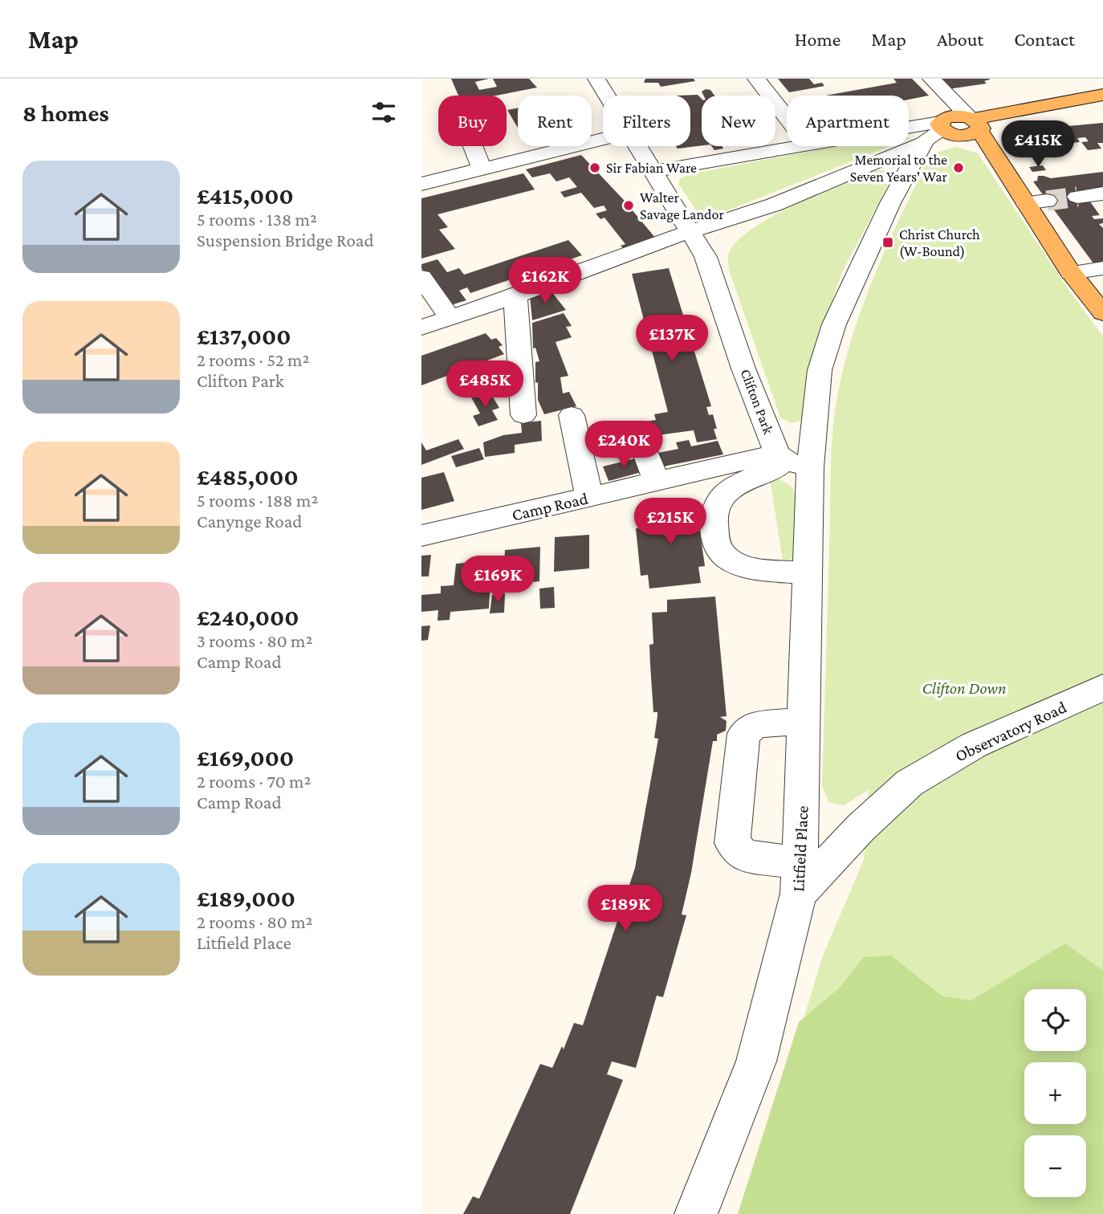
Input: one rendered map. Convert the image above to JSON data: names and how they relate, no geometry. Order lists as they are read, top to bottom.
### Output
{
  "streets": {
    "street": [
      "Clifton Park",
      "Camp Road",
      "Observatory Road",
      "Litfield Place"
    ]
  },
  "crossings": [
    ["Clifton Park", "Camp Road"],
    ["Clifton Park", "Litfield Place"],
    ["Camp Road", "Litfield Place"],
    ["Observatory Road", "Litfield Place"]
  ],
  "parks": ["Clifton Down"],
  "places": {
    "other": ["Sir Fabian Ware", "Memorial to the Seven Years' War", "Walter Savage Landor"],
    "transit": ["Christ Church (W-Bound)"]
  },
  "page": {
    "header": "Map",
    "nav": [
      "Home",
      "Map",
      "About",
      "Contact"
    ],
    "heading": "8 homes",
    "chip": [
      "Buy",
      "Rent",
      "Filters",
      "New",
      "Apartment"
    ],
    "price": [
      "£415K",
      "£162K",
      "£137K",
      "£485K",
      "£240K",
      "£215K",
      "£169K",
      "£189K"
    ],
    "list": [
      {
        "name": "£415,000",
        "note": "5 rooms · 138 m² · Suspension Bridge Road"
      },
      {
        "name": "£137,000",
        "note": "2 rooms · 52 m² · Clifton Park"
      },
      {
        "name": "£485,000",
        "note": "5 rooms · 188 m² · Canynge Road"
      },
      {
        "name": "£240,000",
        "note": "3 rooms · 80 m² · Camp Road"
      },
      {
        "name": "£169,000",
        "note": "2 rooms · 70 m² · Camp Road"
      },
      {
        "name": "£189,000",
        "note": "2 rooms · 80 m² · Litfield Place"
      }
    ],
    "map_buttons": ["+", "−"]
  }
}
